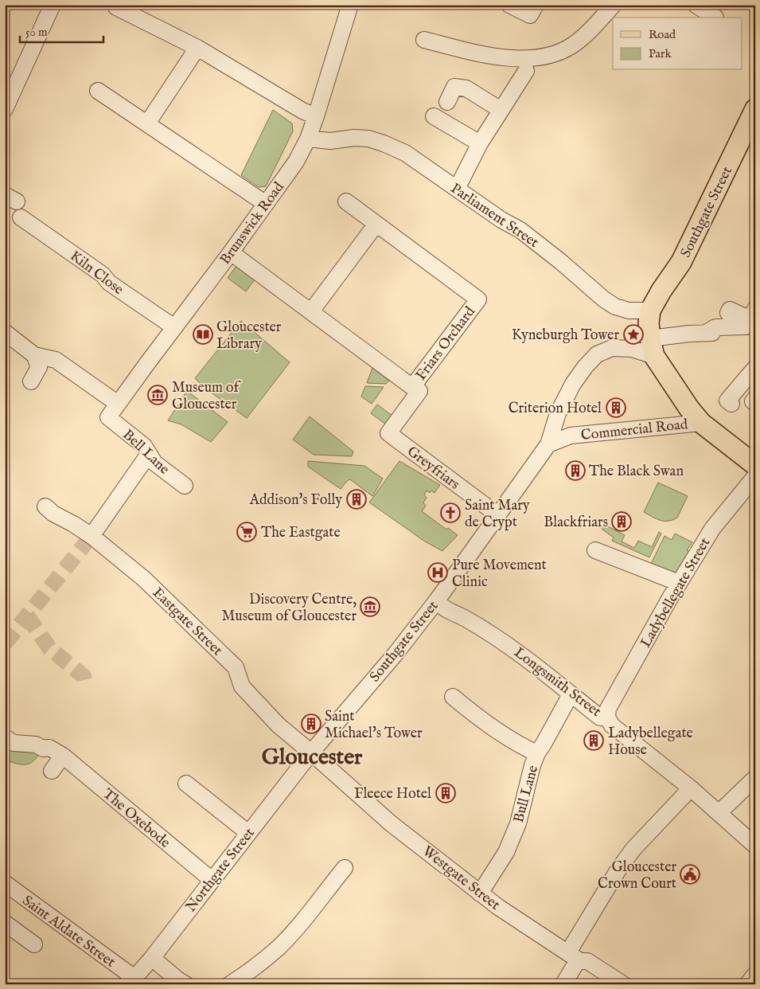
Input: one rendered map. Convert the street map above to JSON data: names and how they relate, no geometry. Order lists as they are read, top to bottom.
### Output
{
  "streets": {
    "main road": ["Southgate Street", "Commercial Road"],
    "street": [
      "Parliament Street",
      "Brunswick Road",
      "Kiln Close",
      "Friars Orchard",
      "Bell Lane",
      "Greyfriars",
      "Ladybellegate Street",
      "Eastgate Street",
      "Longsmith Street",
      "Bull Lane",
      "The Oxebode",
      "Northgate Street",
      "Westgate Street",
      "Saint Aldate Street"
    ]
  },
  "crossings": [
    ["Southgate Street", "Parliament Street"],
    ["Southgate Street", "Commercial Road"],
    ["Southgate Street", "Greyfriars"],
    ["Southgate Street", "Eastgate Street"],
    ["Southgate Street", "Longsmith Street"],
    ["Southgate Street", "Northgate Street"],
    ["Southgate Street", "Westgate Street"],
    ["Parliament Street", "Brunswick Road"],
    ["Brunswick Road", "Kiln Close"],
    ["Brunswick Road", "Friars Orchard"],
    ["Brunswick Road", "Bell Lane"],
    ["Ladybellegate Street", "Longsmith Street"],
    ["Eastgate Street", "Northgate Street"],
    ["Eastgate Street", "Westgate Street"],
    ["Longsmith Street", "Bull Lane"],
    ["Bull Lane", "Westgate Street"],
    ["The Oxebode", "Northgate Street"],
    ["Northgate Street", "Westgate Street"],
    ["Northgate Street", "Saint Aldate Street"]
  ],
  "districts": ["Gloucester"],
  "places": {
    "library": ["Gloucester Library"],
    "place": ["Kyneburgh Tower"],
    "museum": ["Museum of Gloucester", "Discovery Centre, Museum of Gloucester"],
    "building": [
      "Criterion Hotel",
      "The Black Swan",
      "Addison's Folly",
      "Blackfriars",
      "Saint Michael's Tower",
      "Ladybellegate House",
      "Fleece Hotel"
    ],
    "church": ["Saint Mary de Crypt"],
    "supermarket": ["The Eastgate"],
    "hospital": ["Pure Movement Clinic"],
    "public building": ["Gloucester Crown Court"]
  },
  "legend": ["Road", "Park"],
  "scale_bar": "50 m"
}
